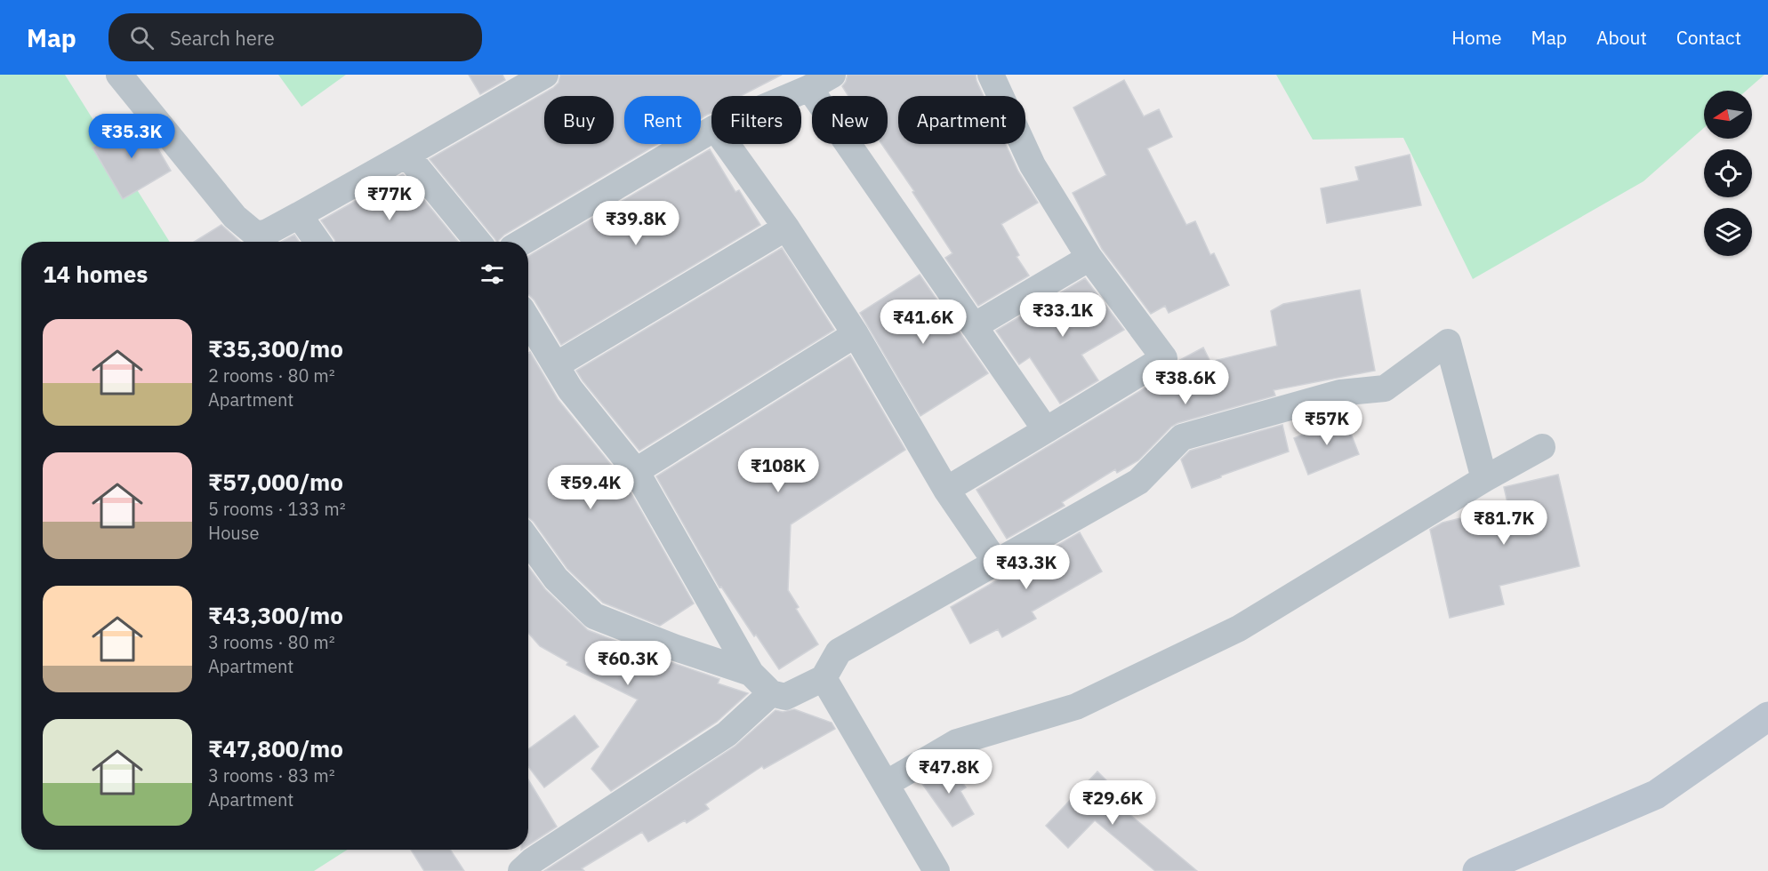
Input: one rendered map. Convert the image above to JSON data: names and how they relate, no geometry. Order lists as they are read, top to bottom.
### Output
{
  "north": "left",
  "page": {
    "header": "Map",
    "search": "Search here",
    "nav": [
      "Home",
      "Map",
      "About",
      "Contact"
    ],
    "chip": [
      "Buy",
      "Rent",
      "Filters",
      "New",
      "Apartment"
    ],
    "price": [
      "₹35.3K",
      "₹77K",
      "₹39.8K",
      "₹33.1K",
      "₹41.6K",
      "₹38.6K",
      "₹57K",
      "₹108K",
      "₹59.4K",
      "₹81.7K",
      "₹43.3K",
      "₹60.3K",
      "₹47.8K",
      "₹29.6K"
    ],
    "heading": "14 homes",
    "list": [
      {
        "name": "₹35,300/mo",
        "note": "2 rooms · 80 m² · Apartment"
      },
      {
        "name": "₹57,000/mo",
        "note": "5 rooms · 133 m² · House"
      },
      {
        "name": "₹43,300/mo",
        "note": "3 rooms · 80 m² · Apartment"
      },
      {
        "name": "₹47,800/mo",
        "note": "3 rooms · 83 m² · Apartment"
      }
    ]
  }
}
